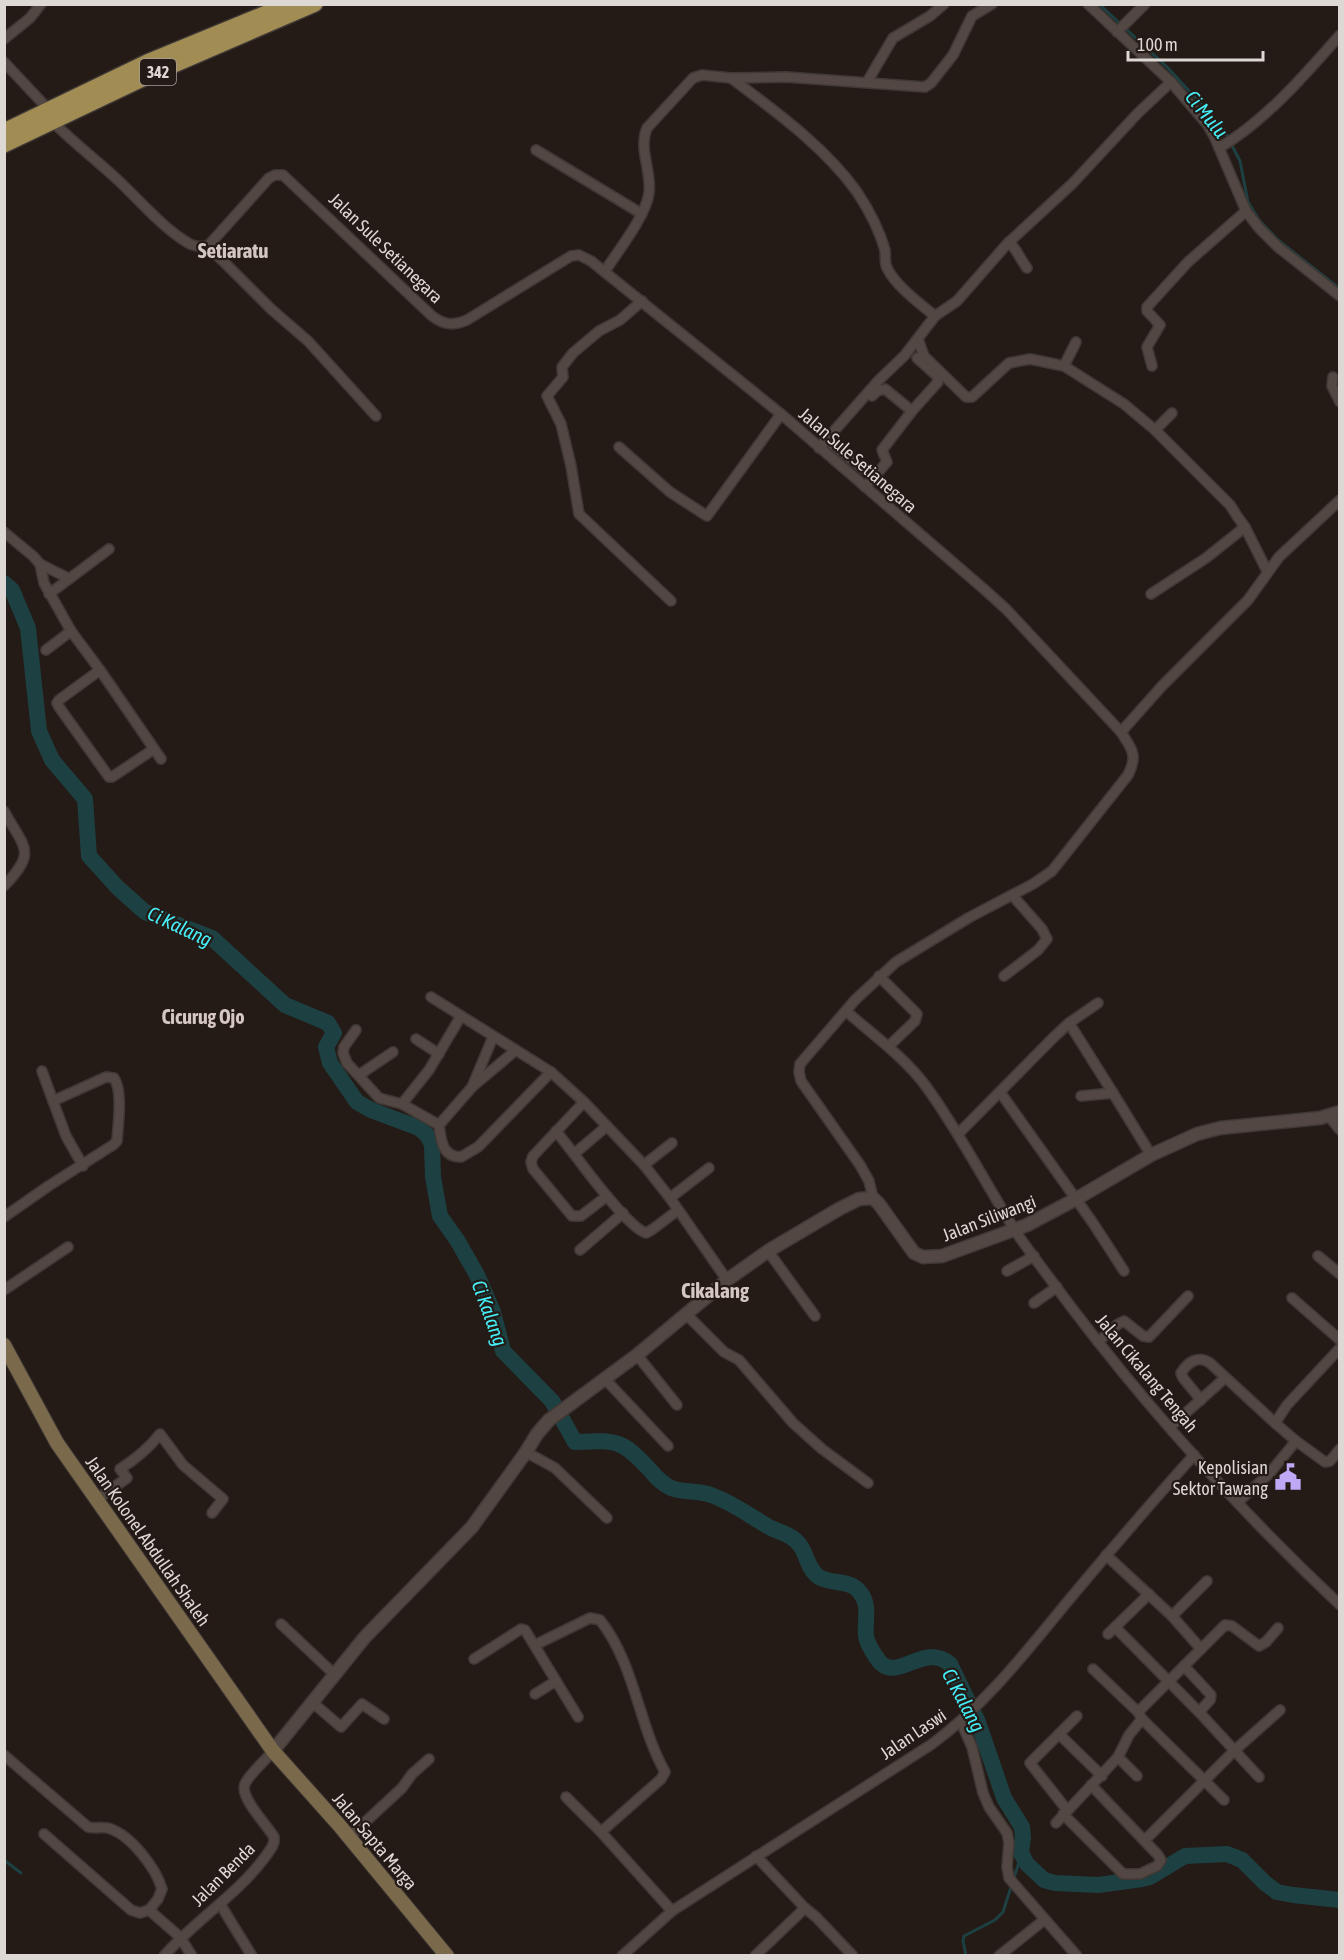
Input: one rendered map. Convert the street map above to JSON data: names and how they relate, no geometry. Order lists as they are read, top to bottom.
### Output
{
  "streets": {
    "main road": ["342", "Jalan Kolonel Abdullah Shaleh", "Jalan Sapta Marga"],
    "street": [
      "Jalan Sule Setianegara",
      "Jalan Siliwangi",
      "Jalan Cikalang Tengah",
      "Jalan Laswi",
      "Jalan Benda"
    ]
  },
  "crossings": [
    ["Jalan Sule Setianegara", "Jalan Siliwangi"],
    ["Jalan Sule Setianegara", "Jalan Cikalang Tengah"],
    ["Jalan Siliwangi", "Jalan Cikalang Tengah"],
    ["Jalan Cikalang Tengah", "Jalan Laswi"],
    ["Jalan Kolonel Abdullah Shaleh", "Jalan Sapta Marga"],
    ["Jalan Kolonel Abdullah Shaleh", "Jalan Benda"],
    ["Jalan Sapta Marga", "Jalan Benda"]
  ],
  "districts": ["Setiaratu", "Cicurug Ojo", "Cikalang"],
  "water": ["Ci Mulu", "Ci Kalang"],
  "places": {
    "public building": ["Kepolisian Sektor Tawang"]
  },
  "scale_bar": "100 m"
}
